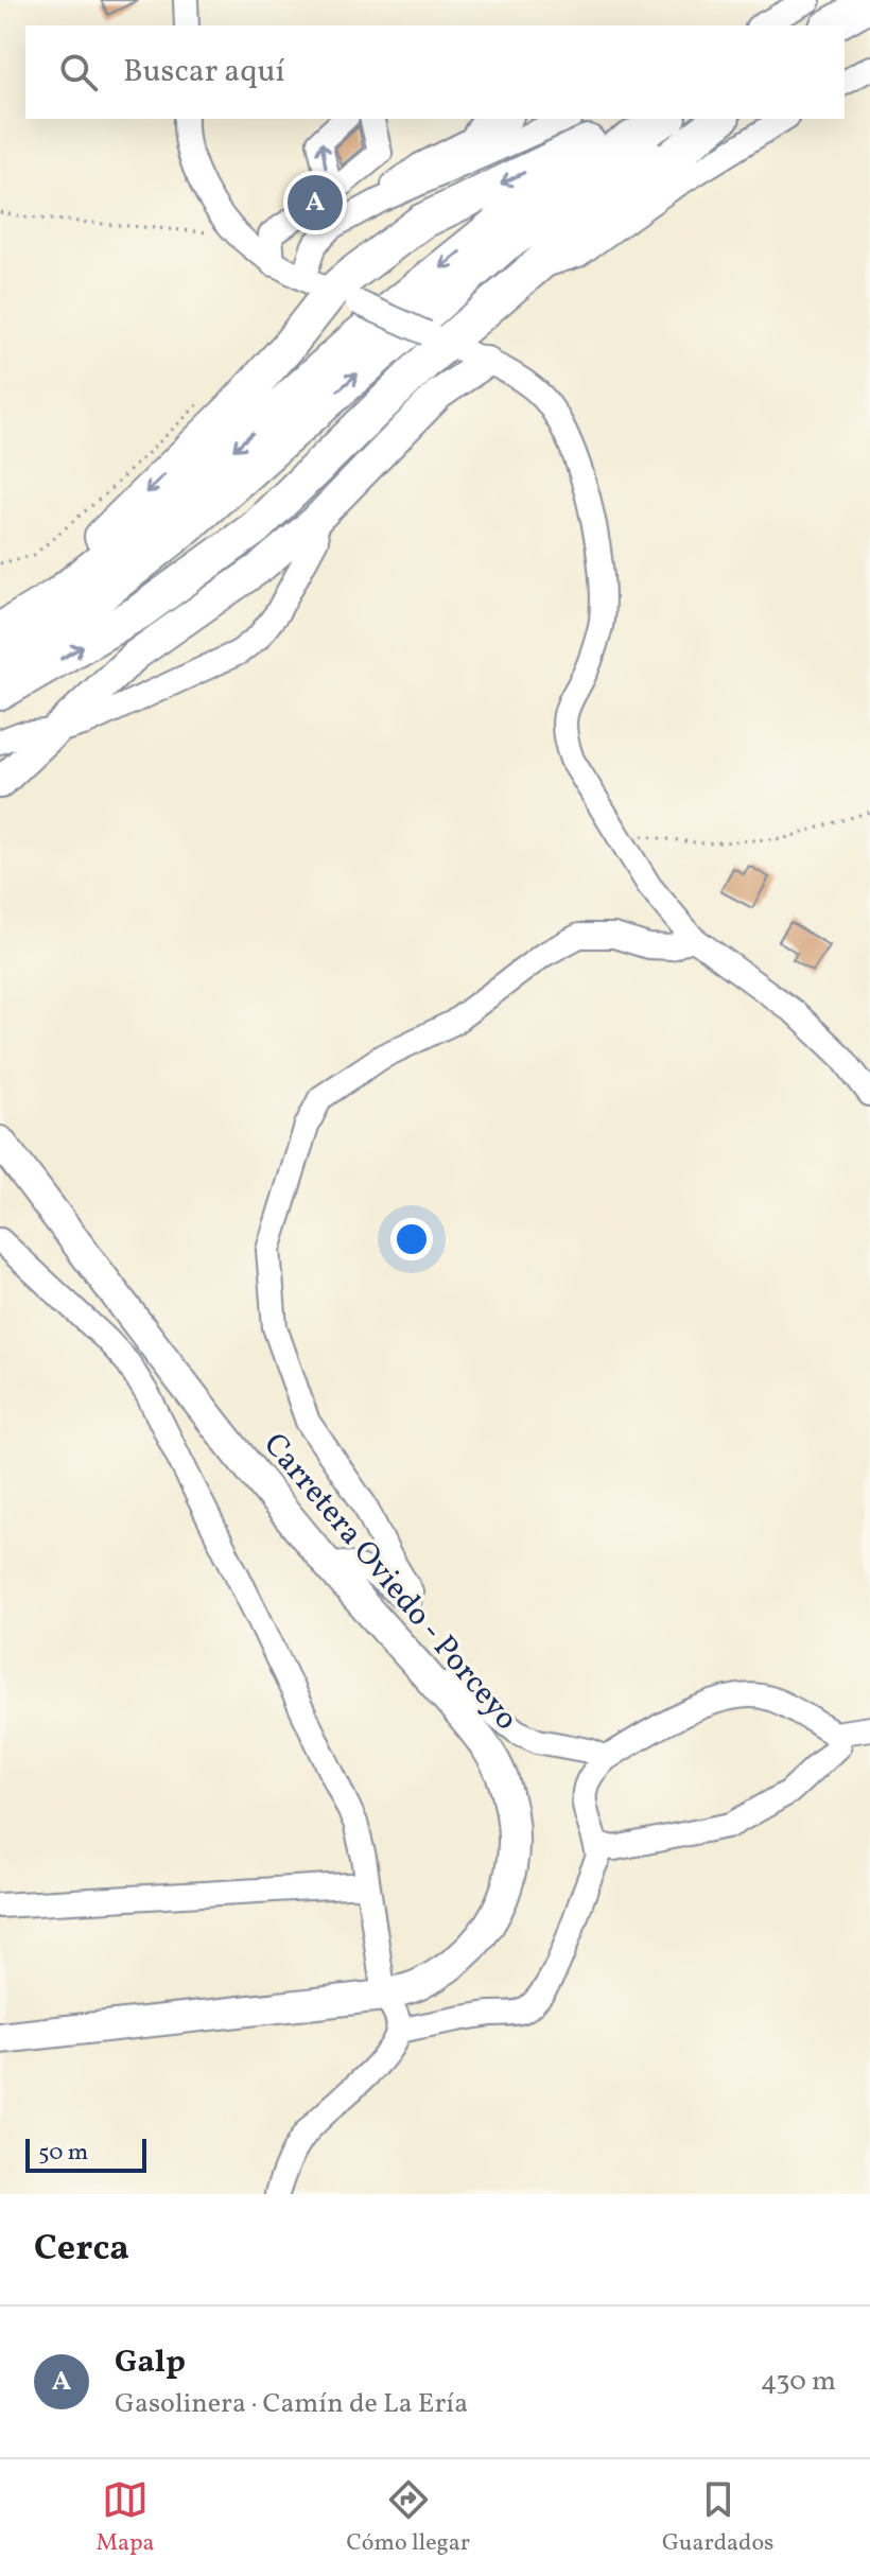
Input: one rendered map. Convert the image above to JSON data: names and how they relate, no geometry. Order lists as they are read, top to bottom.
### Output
{
  "streets": {
    "main road": ["Carretera Oviedo - Porceyo"]
  },
  "scale_bar": "50 m",
  "page": {
    "search": "Buscar aquí",
    "pins": "A",
    "scale": "50 m",
    "heading": "Cerca",
    "list": [
      {
        "mark": "A",
        "name": "Galp",
        "note": "Gasolinera · Camín de La Ería",
        "value": "430 m"
      }
    ],
    "nav": ["Mapa", "Cómo llegar", "Guardados"]
  }
}
